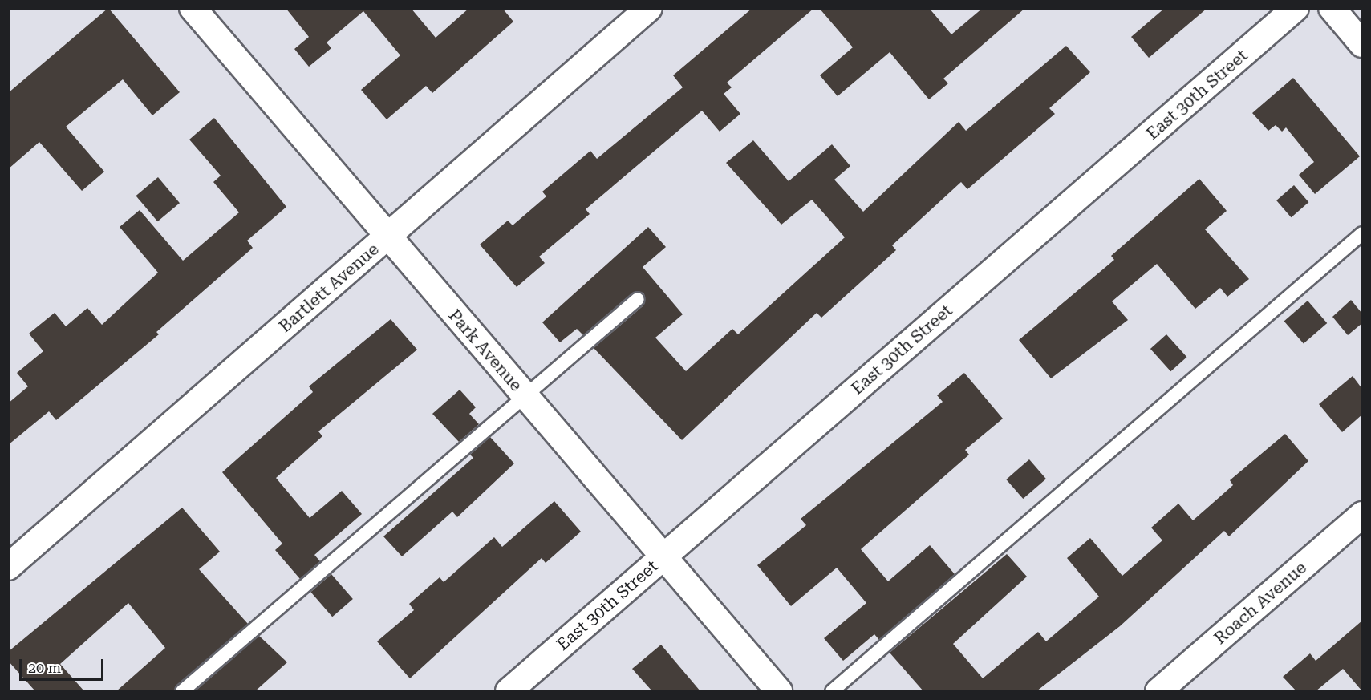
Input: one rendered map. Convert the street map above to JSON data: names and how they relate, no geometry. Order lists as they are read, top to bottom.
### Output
{
  "streets": {
    "street": [
      "East 30th Street",
      "Bartlett Avenue",
      "Park Avenue",
      "Roach Avenue"
    ]
  },
  "crossings": [
    ["East 30th Street", "Park Avenue"],
    ["Bartlett Avenue", "Park Avenue"]
  ],
  "scale_bar": "20 m"
}
